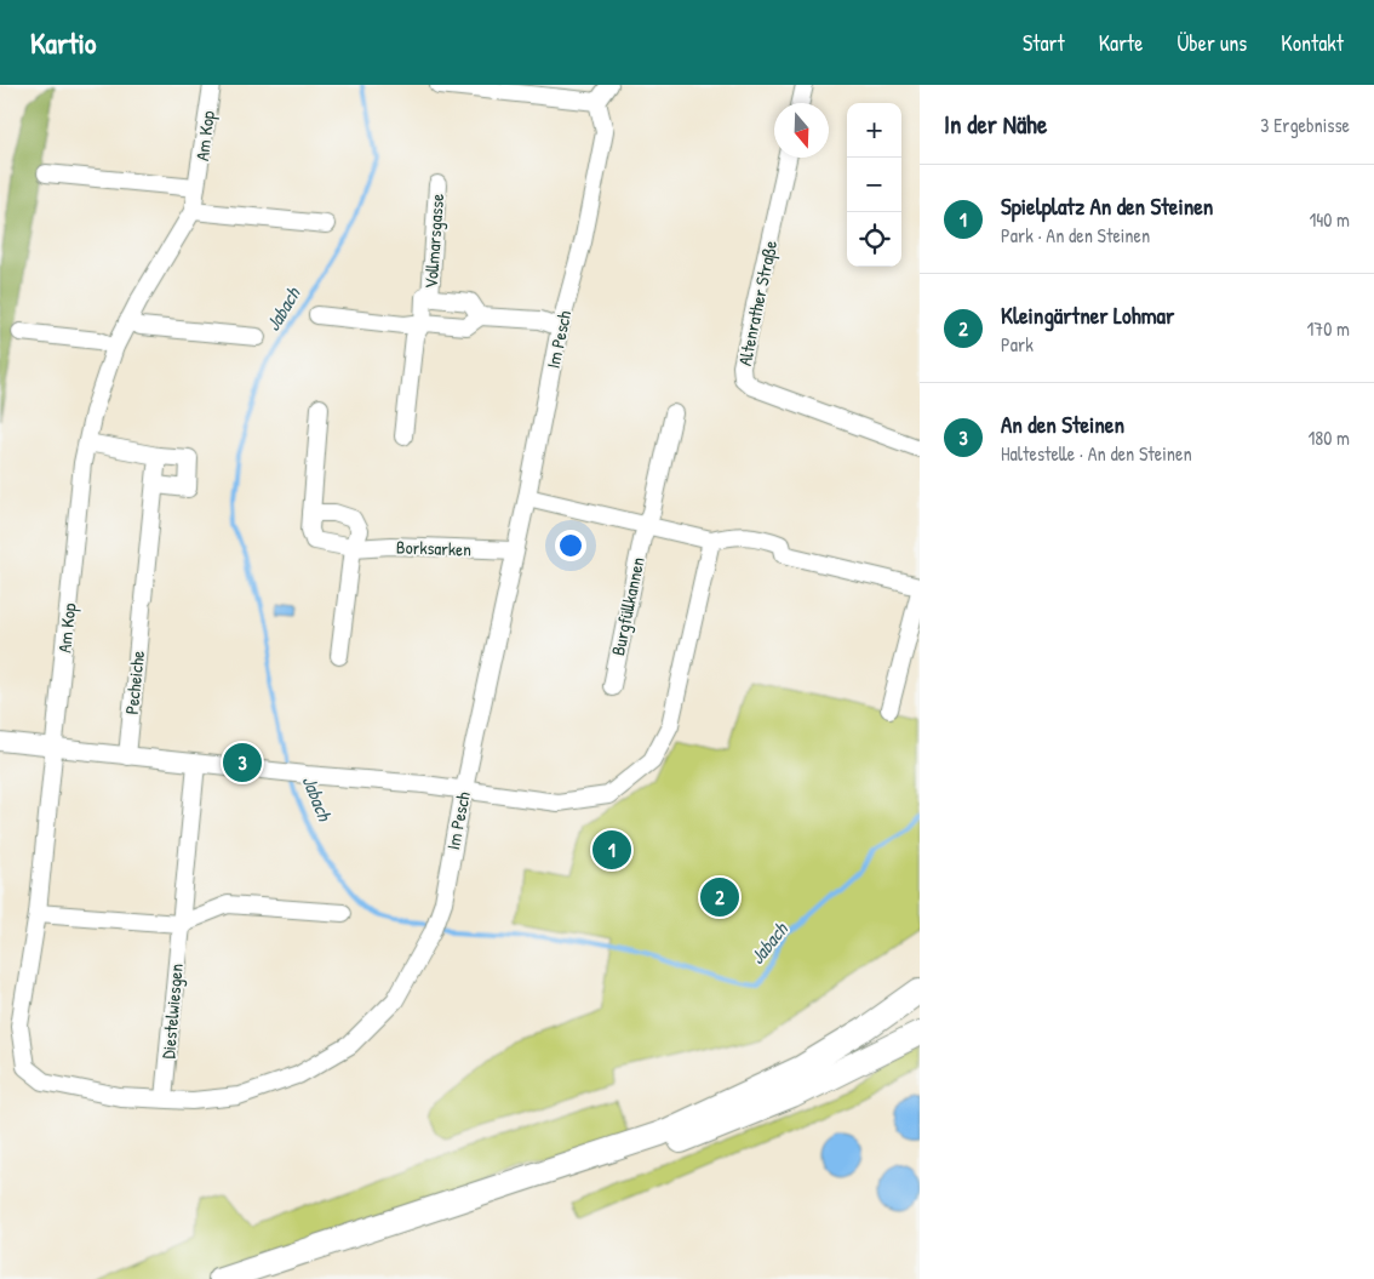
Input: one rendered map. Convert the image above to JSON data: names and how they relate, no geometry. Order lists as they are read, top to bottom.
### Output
{
  "streets": {
    "street": [
      "Am Kop",
      "Vollmarsgasse",
      "Altenrather Straße",
      "Im Pesch",
      "Borksarken",
      "Burgfüllkannen",
      "Pecheiche",
      "Diestelwiesgen"
    ]
  },
  "crossings": [
    ["Am Kop", "Im Pesch"],
    ["Im Pesch", "Borksarken"],
    ["Im Pesch", "Diestelwiesgen"]
  ],
  "water": ["Jabach"],
  "north": "bottom",
  "page": {
    "header": "Kartio",
    "nav": [
      "Start",
      "Karte",
      "Über uns",
      "Kontakt"
    ],
    "heading": ["In der Nähe", "3 Ergebnisse"],
    "map_buttons": ["+", "−"],
    "list": [
      {
        "mark": "1",
        "name": "Spielplatz An den Steinen",
        "note": "Park · An den Steinen",
        "value": "140 m"
      },
      {
        "mark": "2",
        "name": "Kleingärtner Lohmar",
        "note": "Park",
        "value": "170 m"
      },
      {
        "mark": "3",
        "name": "An den Steinen",
        "note": "Haltestelle · An den Steinen",
        "value": "180 m"
      }
    ],
    "pins": ["3", "1", "2"]
  }
}
